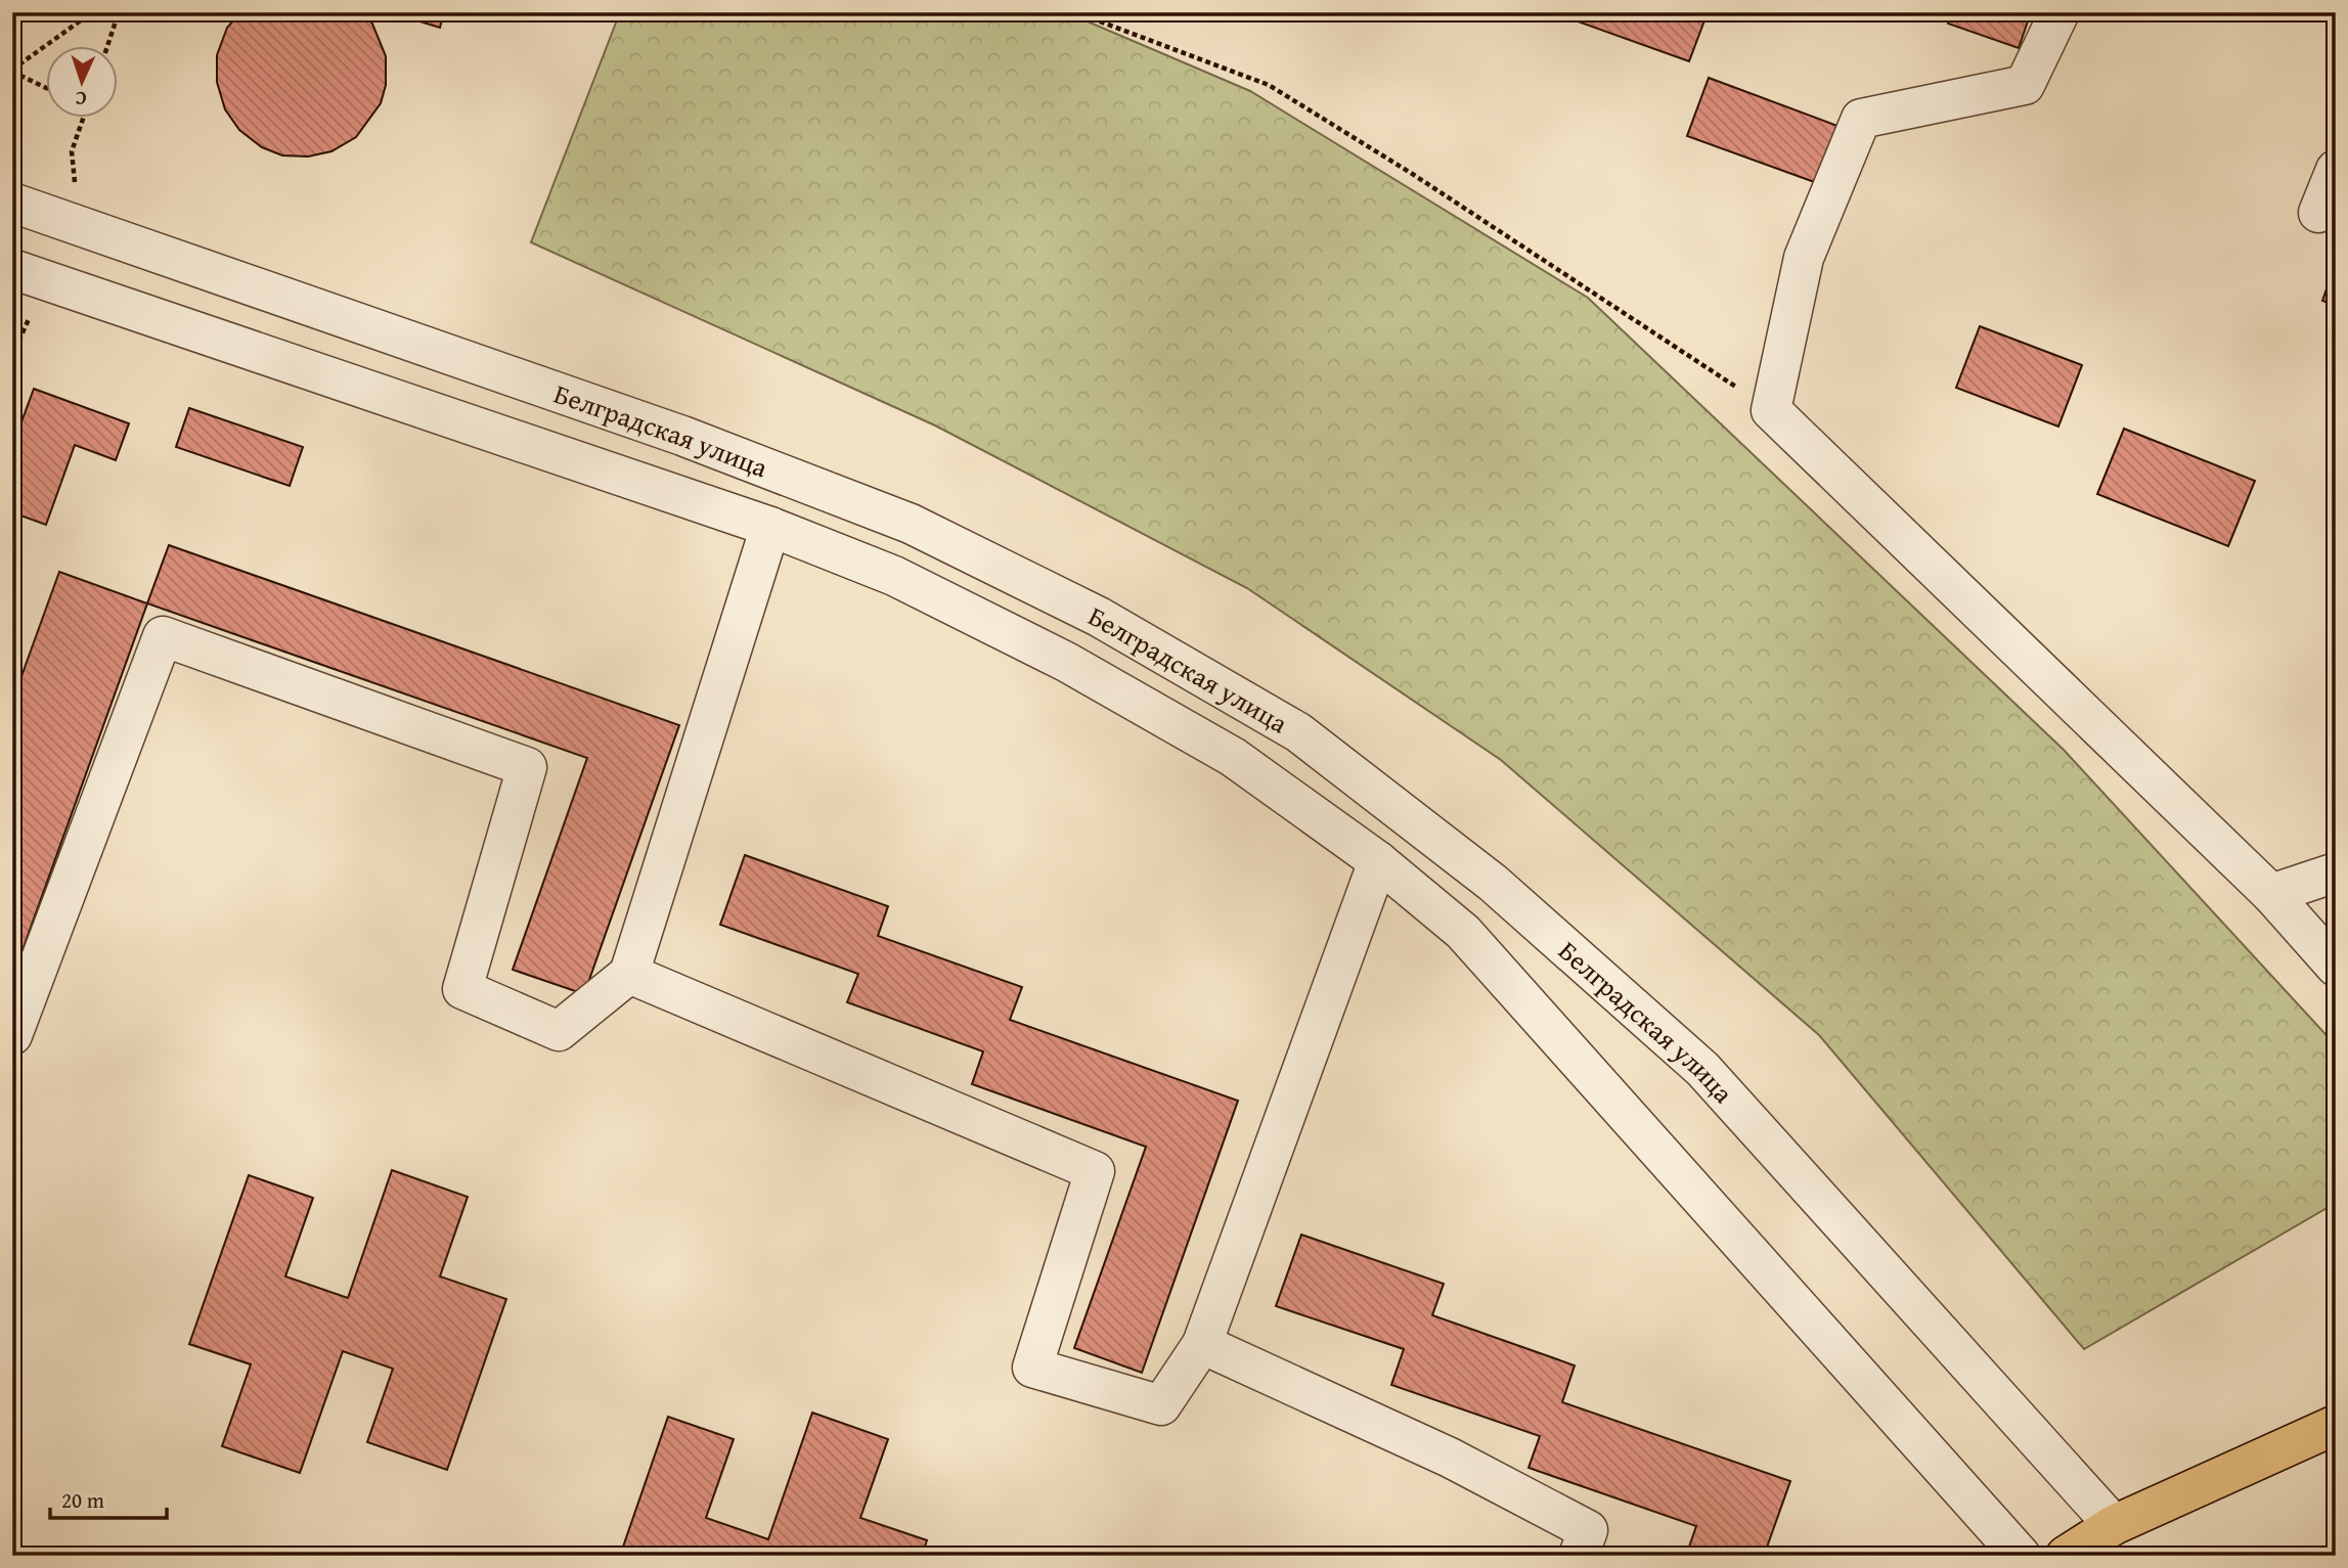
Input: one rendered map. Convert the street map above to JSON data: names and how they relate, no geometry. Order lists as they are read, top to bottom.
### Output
{
  "streets": {
    "street": ["Белградская улица"]
  },
  "scale_bar": "20 m",
  "north": "bottom"
}
